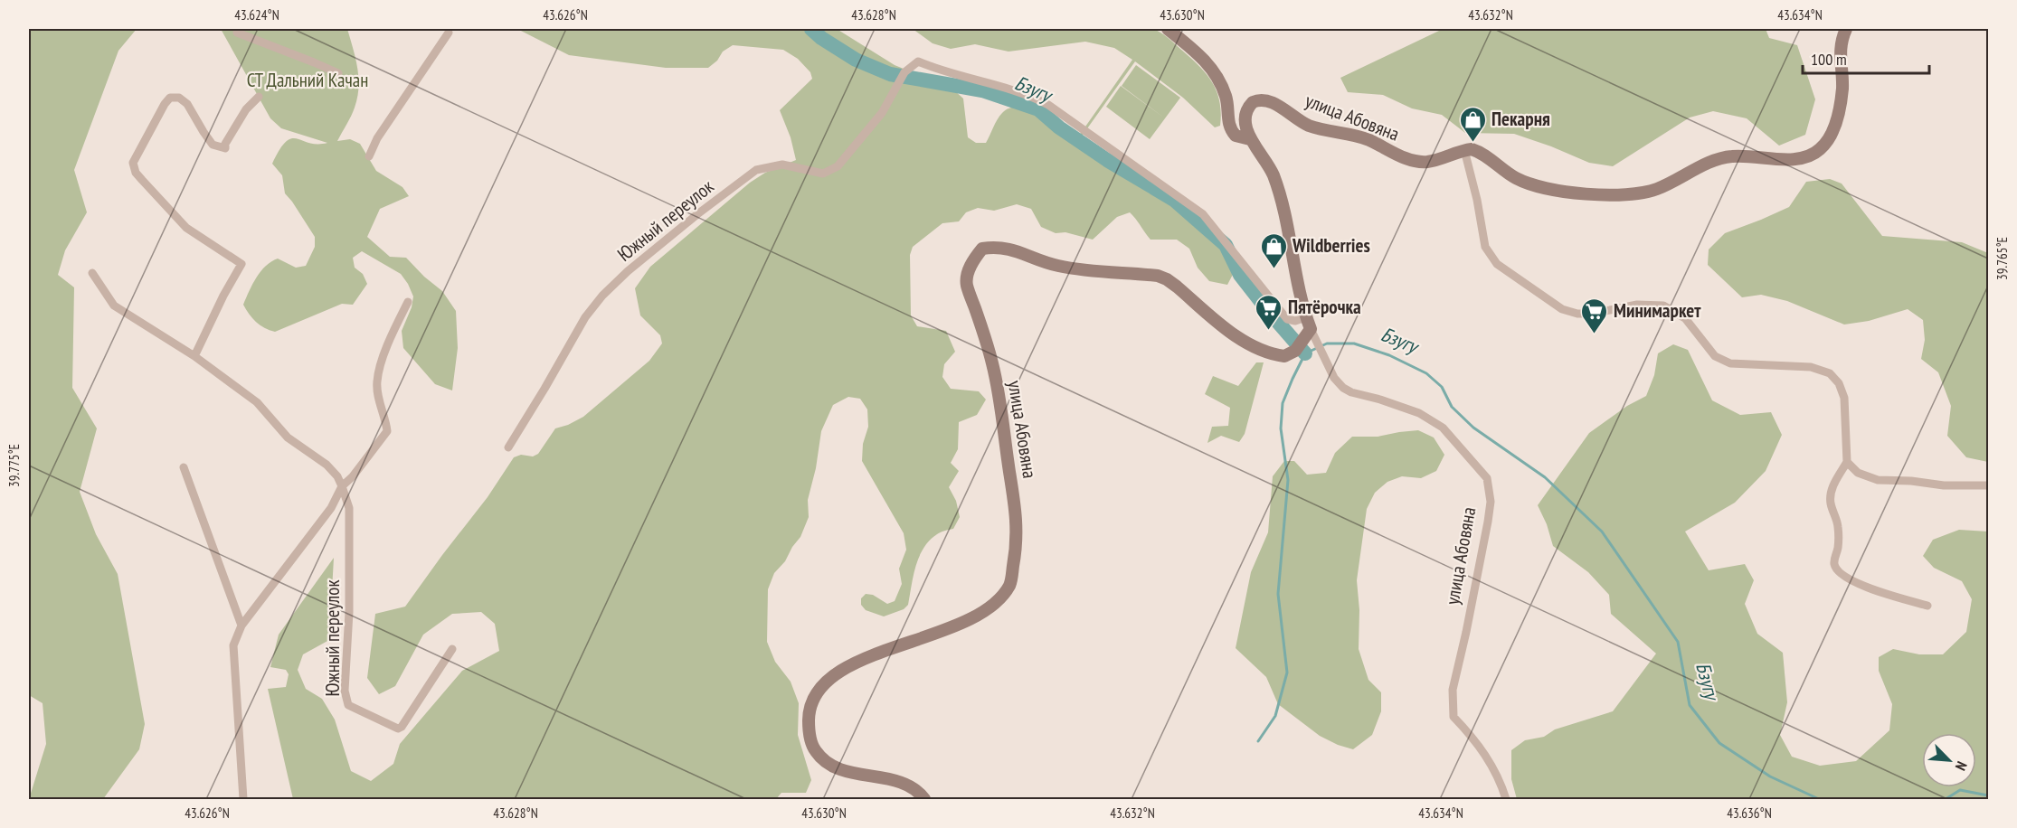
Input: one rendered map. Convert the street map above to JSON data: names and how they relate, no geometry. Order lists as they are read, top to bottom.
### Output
{
  "streets": {
    "street": ["улица Абовяна", "Южный переулок"]
  },
  "crossings": [
    ["улица Абовяна", "Южный переулок"]
  ],
  "water": ["Бзугу"],
  "parks": ["СТ Дальний Качан"],
  "places": {
    "shop": ["Пекарня", "Wildberries"],
    "supermarket": ["Пятёрочка", "Минимаркет"]
  },
  "scale_bar": "100 m",
  "north": "bottom right",
  "coordinates": [
    "43.624°N",
    "43.626°N",
    "43.628°N",
    "43.630°N",
    "43.632°N",
    "43.634°N",
    "39.765°E",
    "39.775°E",
    "43.636°N"
  ]
}
